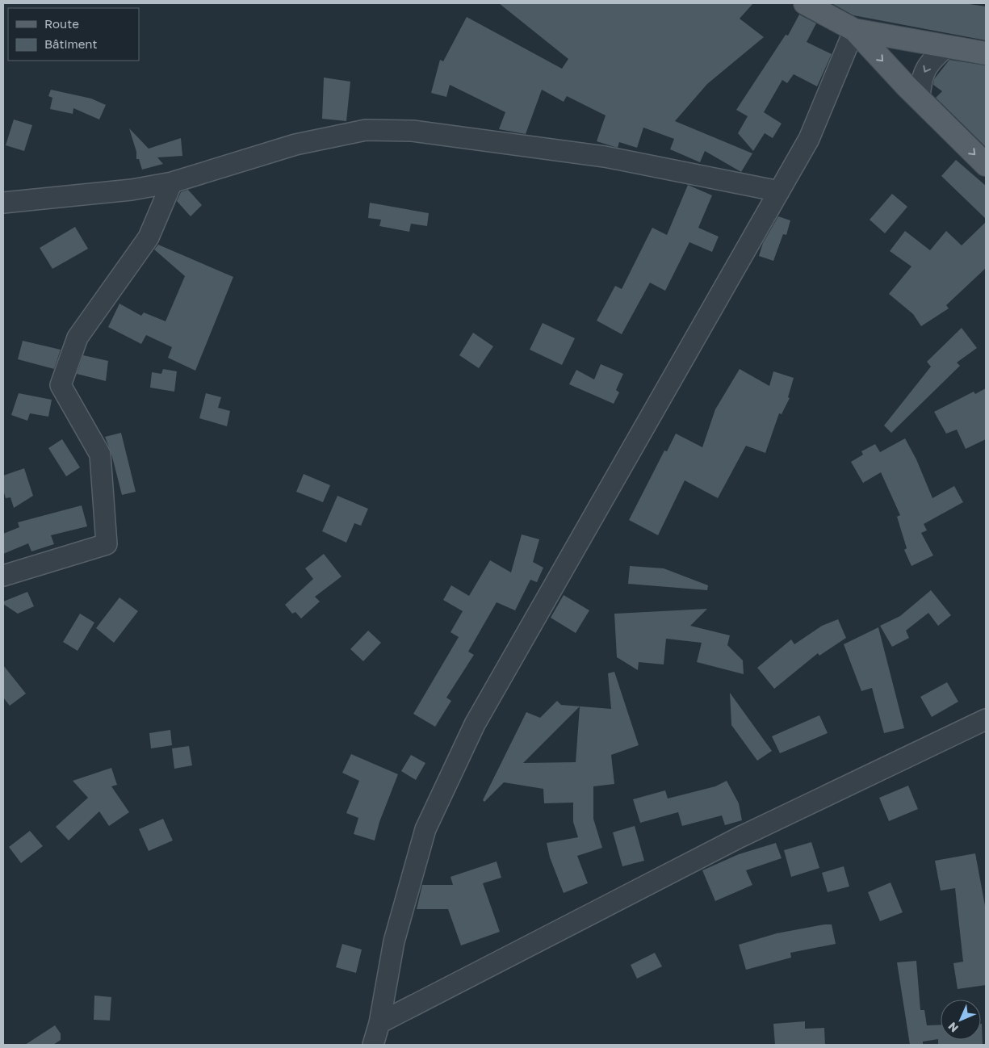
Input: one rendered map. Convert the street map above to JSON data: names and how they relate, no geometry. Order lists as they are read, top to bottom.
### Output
{
  "legend": ["Route", "Bâtiment"],
  "north": "bottom left"
}
